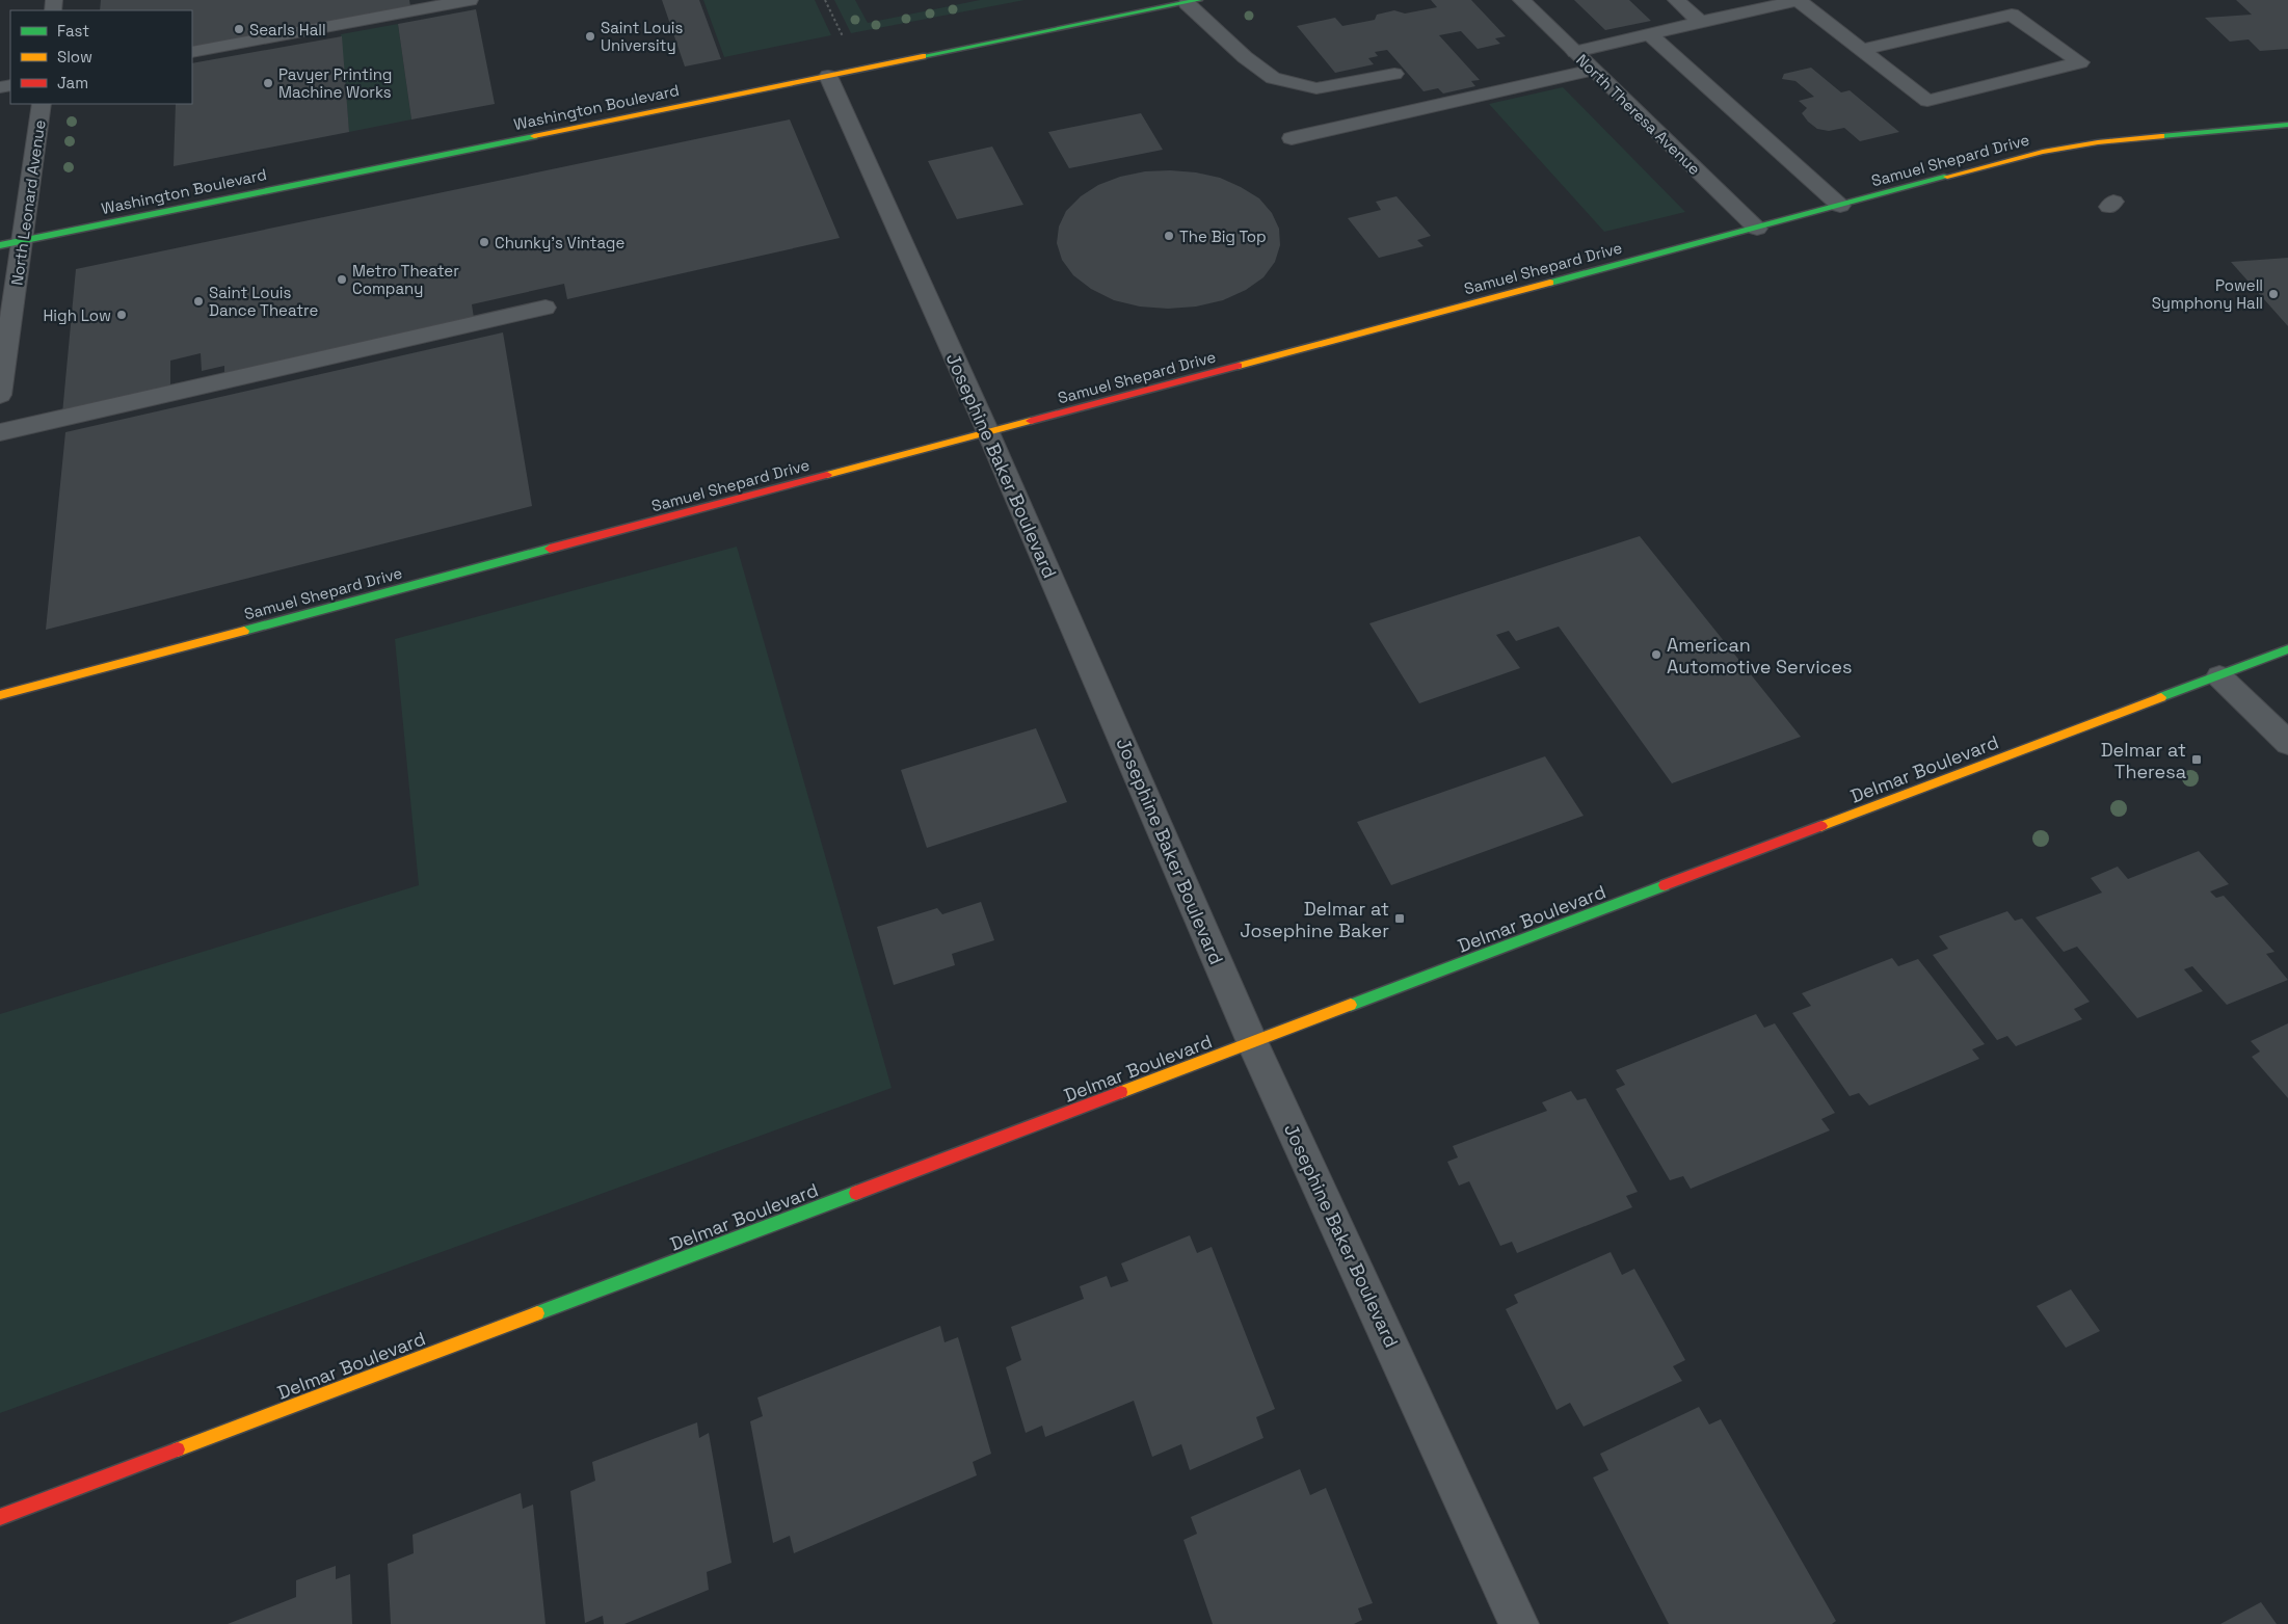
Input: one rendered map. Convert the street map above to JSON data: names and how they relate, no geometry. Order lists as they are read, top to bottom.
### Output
{
  "streets": {
    "street": [
      "Washington Boulevard",
      "North Theresa Avenue",
      "Samuel Shepard Drive",
      "North Leonard Avenue",
      "Josephine Baker Boulevard",
      "Delmar Boulevard"
    ]
  },
  "crossings": [
    ["Washington Boulevard", "North Leonard Avenue"],
    ["Washington Boulevard", "Josephine Baker Boulevard"],
    ["North Theresa Avenue", "Samuel Shepard Drive"],
    ["Samuel Shepard Drive", "Josephine Baker Boulevard"],
    ["Josephine Baker Boulevard", "Delmar Boulevard"]
  ],
  "places": {
    "other": [
      "Searls Hall",
      "Saint Louis University",
      "Pavyer Printing Machine Works",
      "The Big Top",
      "Chunky's Vintage",
      "Metro Theater Company",
      "Powell Symphony Hall",
      "Saint Louis Dance Theatre",
      "High Low",
      "American Automotive Services"
    ],
    "transit": ["Delmar at Theresa", "Delmar at Josephine Baker"]
  },
  "legend": ["Fast", "Slow", "Jam"]
}
